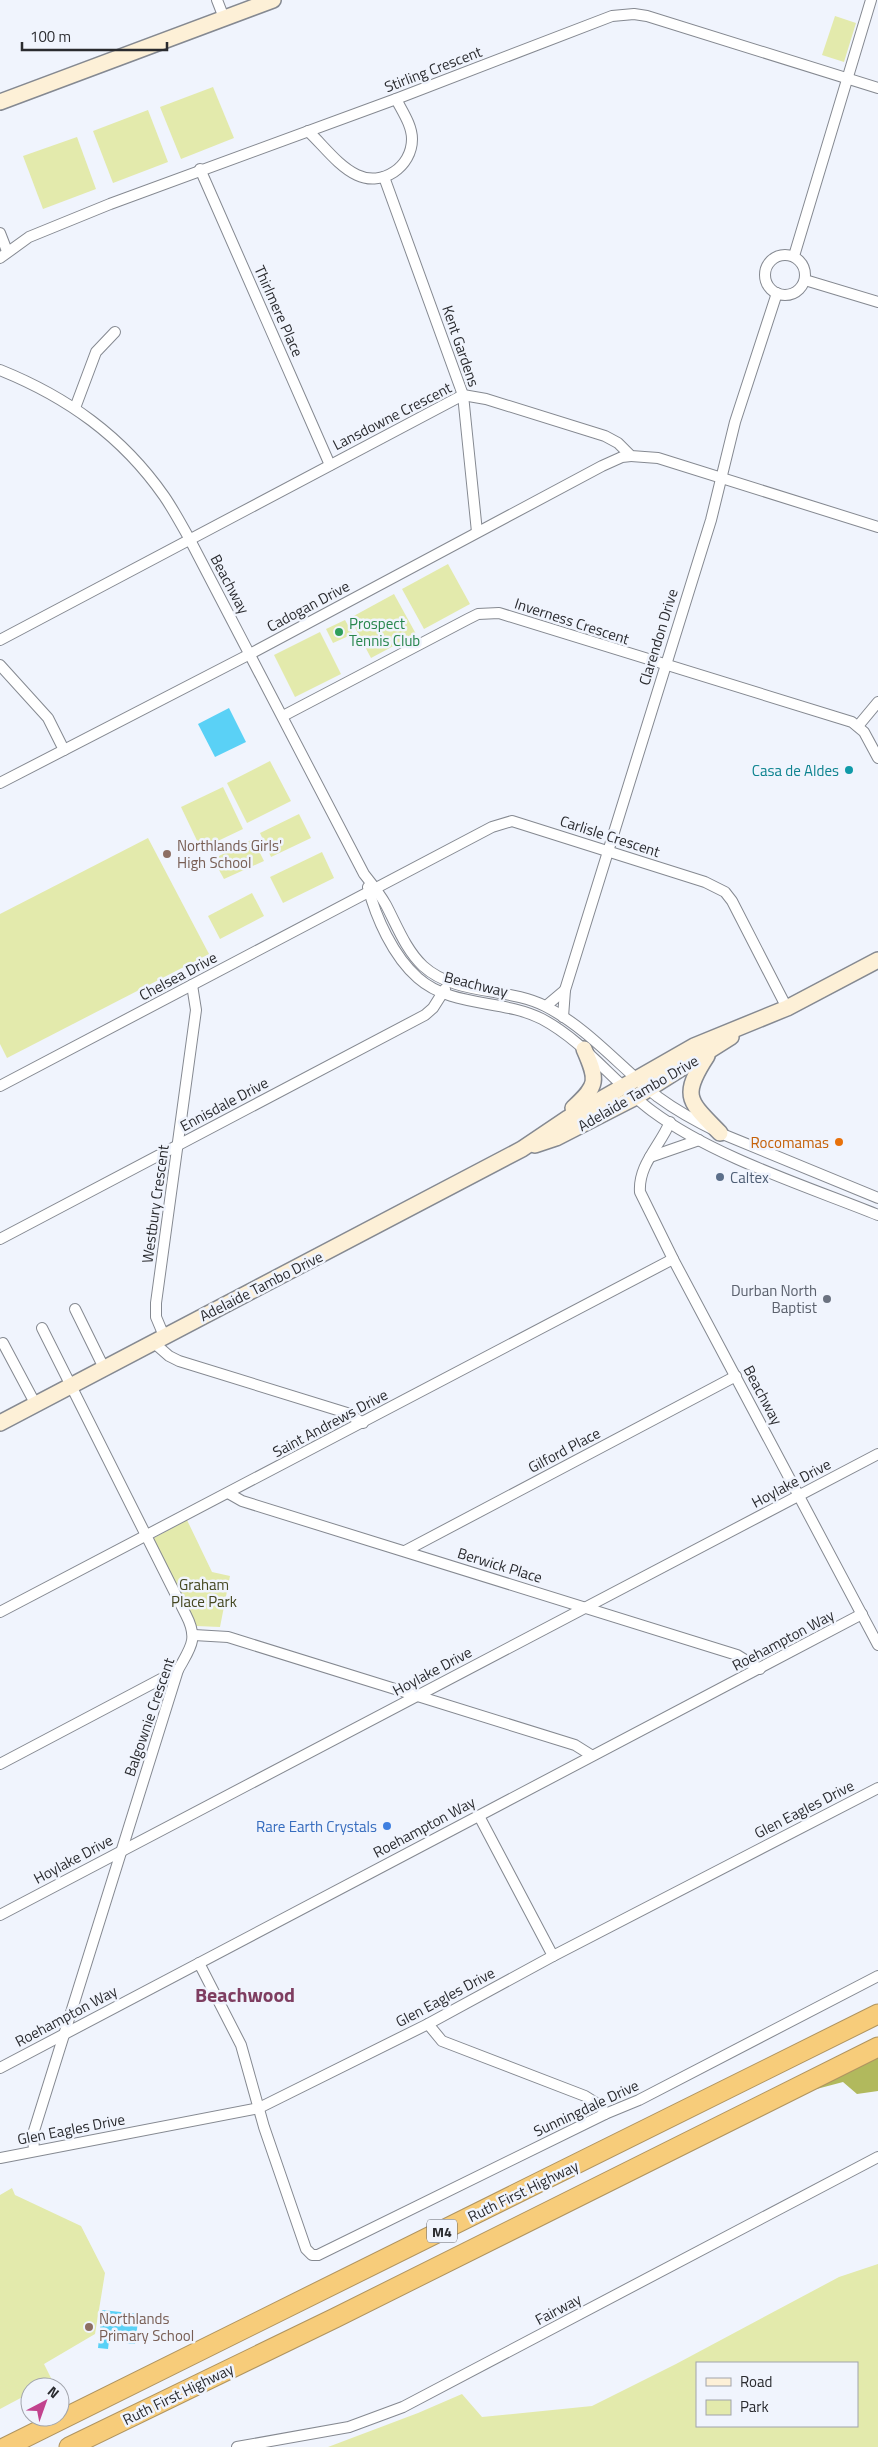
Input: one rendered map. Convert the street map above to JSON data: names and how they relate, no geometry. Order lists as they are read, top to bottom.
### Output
{
  "streets": {
    "highway": ["Ruth First Highway", "M4"],
    "street": [
      "Stirling Crescent",
      "Thirlmere Place",
      "Kent Gardens",
      "Lansdowne Crescent",
      "Beachway",
      "Cadogan Drive",
      "Inverness Crescent",
      "Clarendon Drive",
      "Carlisle Crescent",
      "Chelsea Drive",
      "Adelaide Tambo Drive",
      "Ennisdale Drive",
      "Westbury Crescent",
      "Saint Andrews Drive",
      "Gilford Place",
      "Hoylake Drive",
      "Berwick Place",
      "Roehampton Way",
      "Balgownie Crescent",
      "Glen Eagles Drive",
      "Sunningdale Drive",
      "Fairway"
    ]
  },
  "crossings": [
    ["Stirling Crescent", "Thirlmere Place"],
    ["Thirlmere Place", "Lansdowne Crescent"],
    ["Kent Gardens", "Lansdowne Crescent"],
    ["Kent Gardens", "Cadogan Drive"],
    ["Lansdowne Crescent", "Beachway"],
    ["Lansdowne Crescent", "Cadogan Drive"],
    ["Beachway", "Cadogan Drive"],
    ["Beachway", "Inverness Crescent"],
    ["Beachway", "Clarendon Drive"],
    ["Beachway", "Carlisle Crescent"],
    ["Beachway", "Chelsea Drive"],
    ["Beachway", "Adelaide Tambo Drive"],
    ["Beachway", "Ennisdale Drive"],
    ["Beachway", "Saint Andrews Drive"],
    ["Beachway", "Gilford Place"],
    ["Beachway", "Hoylake Drive"],
    ["Beachway", "Roehampton Way"],
    ["Inverness Crescent", "Clarendon Drive"],
    ["Clarendon Drive", "Carlisle Crescent"],
    ["Carlisle Crescent", "Chelsea Drive"],
    ["Carlisle Crescent", "Adelaide Tambo Drive"],
    ["Chelsea Drive", "Westbury Crescent"],
    ["Adelaide Tambo Drive", "Westbury Crescent"],
    ["Ennisdale Drive", "Westbury Crescent"],
    ["Saint Andrews Drive", "Berwick Place"],
    ["Gilford Place", "Berwick Place"],
    ["Hoylake Drive", "Berwick Place"],
    ["Hoylake Drive", "Balgownie Crescent"],
    ["Berwick Place", "Roehampton Way"],
    ["Roehampton Way", "Balgownie Crescent"],
    ["Balgownie Crescent", "Glen Eagles Drive"],
    ["Glen Eagles Drive", "Sunningdale Drive"]
  ],
  "districts": ["Beachwood"],
  "parks": ["Graham Place Park"],
  "places": [
    "Prospect Tennis Club",
    "Casa de Aldes",
    "Northlands Girls' High School",
    "Rocomamas",
    "Caltex",
    "Durban North Baptist",
    "Rare Earth Crystals",
    "Northlands Primary School"
  ],
  "legend": ["Road", "Park"],
  "scale_bar": "100 m",
  "north": "top right"
}
